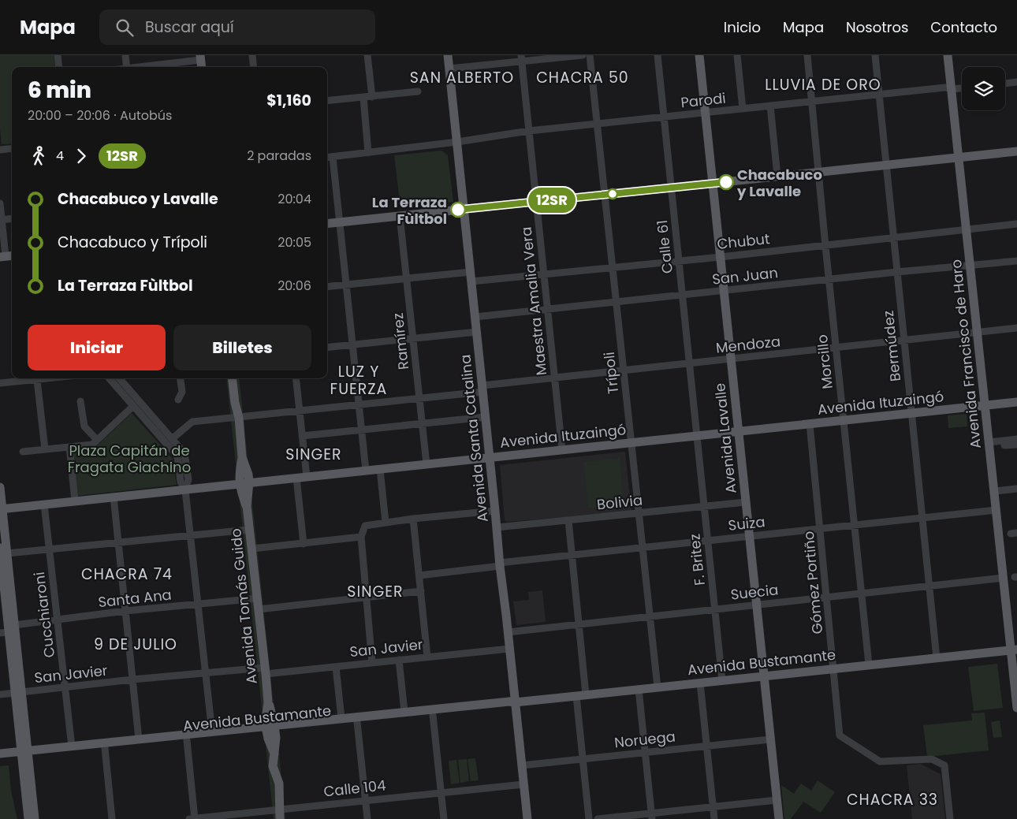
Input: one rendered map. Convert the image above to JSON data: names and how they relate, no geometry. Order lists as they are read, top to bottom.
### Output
{
  "streets": {
    "main road": [
      "Avenida Francisco de Haro",
      "Avenida Ituzaingó",
      "Avenida Santa Catalina",
      "Avenida Lavalle",
      "Avenida Tomás Guido",
      "Avenida Bustamante"
    ],
    "street": [
      "Parodi",
      "Chubut",
      "Calle 61",
      "San Juan",
      "Maestra Amalia Vera",
      "Ramírez",
      "Mendoza",
      "Bermúdez",
      "Morcillo",
      "Trípoli",
      "Bolivia",
      "Suiza",
      "F. Britez",
      "Gómez Portiño",
      "Suecia",
      "Santa Ana",
      "Cucchiaroni",
      "San Javier",
      "Noruega",
      "Calle 104"
    ]
  },
  "crossings": [
    ["Parodi", "Calle 61"],
    ["Parodi", "Maestra Amalia Vera"],
    ["Parodi", "Bermúdez"],
    ["Parodi", "Avenida Francisco de Haro"],
    ["Parodi", "Morcillo"],
    ["Parodi", "Trípoli"],
    ["Parodi", "Avenida Santa Catalina"],
    ["Parodi", "Avenida Lavalle"],
    ["Chubut", "Calle 61"],
    ["Chubut", "Maestra Amalia Vera"],
    ["Chubut", "Ramírez"],
    ["Chubut", "Bermúdez"],
    ["Chubut", "Avenida Francisco de Haro"],
    ["Chubut", "Morcillo"],
    ["Chubut", "Trípoli"],
    ["Chubut", "Avenida Santa Catalina"],
    ["Chubut", "Avenida Lavalle"],
    ["Calle 61", "San Juan"],
    ["Calle 61", "Mendoza"],
    ["Calle 61", "Avenida Ituzaingó"],
    ["Calle 61", "F. Britez"],
    ["San Juan", "Maestra Amalia Vera"],
    ["San Juan", "Bermúdez"],
    ["San Juan", "Avenida Francisco de Haro"],
    ["San Juan", "Morcillo"],
    ["San Juan", "Trípoli"],
    ["San Juan", "Avenida Santa Catalina"],
    ["San Juan", "Avenida Lavalle"],
    ["Maestra Amalia Vera", "Mendoza"],
    ["Maestra Amalia Vera", "Avenida Ituzaingó"],
    ["Ramírez", "Mendoza"],
    ["Ramírez", "Avenida Ituzaingó"],
    ["Mendoza", "Bermúdez"],
    ["Mendoza", "Avenida Francisco de Haro"],
    ["Mendoza", "Morcillo"],
    ["Mendoza", "Trípoli"],
    ["Mendoza", "Avenida Santa Catalina"],
    ["Mendoza", "Avenida Lavalle"],
    ["Mendoza", "Avenida Tomás Guido"],
    ["Bermúdez", "Avenida Ituzaingó"],
    ["Bermúdez", "Suiza"],
    ["Bermúdez", "Suecia"],
    ["Bermúdez", "Avenida Bustamante"],
    ["Avenida Francisco de Haro", "Avenida Ituzaingó"],
    ["Avenida Francisco de Haro", "Suiza"],
    ["Avenida Francisco de Haro", "Suecia"],
    ["Avenida Francisco de Haro", "Avenida Bustamante"],
    ["Morcillo", "Avenida Ituzaingó"],
    ["Morcillo", "Suiza"],
    ["Morcillo", "Suecia"],
    ["Morcillo", "Avenida Bustamante"],
    ["Trípoli", "Avenida Ituzaingó"],
    ["Trípoli", "Bolivia"],
    ["Trípoli", "Suiza"],
    ["Trípoli", "Suecia"],
    ["Trípoli", "Avenida Bustamante"],
    ["Avenida Ituzaingó", "Avenida Santa Catalina"],
    ["Avenida Ituzaingó", "Avenida Lavalle"],
    ["Avenida Ituzaingó", "F. Britez"],
    ["Avenida Ituzaingó", "Gómez Portiño"],
    ["Avenida Ituzaingó", "Avenida Tomás Guido"],
    ["Avenida Ituzaingó", "Cucchiaroni"],
    ["Avenida Santa Catalina", "Bolivia"],
    ["Avenida Santa Catalina", "Suiza"],
    ["Avenida Santa Catalina", "Suecia"],
    ["Avenida Santa Catalina", "San Javier"],
    ["Avenida Santa Catalina", "Avenida Bustamante"],
    ["Avenida Santa Catalina", "Noruega"],
    ["Avenida Santa Catalina", "Calle 104"],
    ["Avenida Lavalle", "Bolivia"],
    ["Avenida Lavalle", "Suiza"],
    ["Avenida Lavalle", "Suecia"],
    ["Avenida Lavalle", "Avenida Bustamante"],
    ["Avenida Lavalle", "Noruega"],
    ["Bolivia", "F. Britez"],
    ["Suiza", "F. Britez"],
    ["Suiza", "Gómez Portiño"],
    ["F. Britez", "Suecia"],
    ["F. Britez", "Avenida Bustamante"],
    ["Gómez Portiño", "Suecia"],
    ["Gómez Portiño", "Avenida Bustamante"],
    ["Santa Ana", "Avenida Tomás Guido"],
    ["Santa Ana", "Cucchiaroni"],
    ["Avenida Tomás Guido", "San Javier"],
    ["Avenida Tomás Guido", "Avenida Bustamante"],
    ["Avenida Tomás Guido", "Calle 104"],
    ["Cucchiaroni", "San Javier"],
    ["Cucchiaroni", "Avenida Bustamante"]
  ],
  "districts": [
    "SAN ALBERTO",
    "CHACRA 50",
    "LLUVIA DE ORO",
    "LUZ Y FUERZA",
    "SINGER",
    "CHACRA 74",
    "SINGER",
    "9 DE JULIO",
    "CHACRA 33"
  ],
  "parks": ["Plaza Capitán de Fragata Giachino"],
  "places": ["Chacabuco y Lavalle", "La Terraza Fùltbol"],
  "lines": ["bus line 12SR"],
  "page": {
    "header": "Mapa",
    "search": "Buscar aquí",
    "nav": [
      "Inicio",
      "Mapa",
      "Nosotros",
      "Contacto"
    ],
    "on_map": "12SR",
    "heading": ["6 min", "20:00 – 20:06 · Autobús", "$1,160"],
    "legs": ["4", "12SR", "2 paradas"],
    "list": [
      {
        "name": "Chacabuco y Lavalle",
        "value": "20:04"
      },
      {
        "name": "Chacabuco y Trípoli",
        "value": "20:05"
      },
      {
        "name": "La Terraza Fùltbol",
        "value": "20:06"
      }
    ],
    "buttons": ["Iniciar", "Billetes"]
  }
}
